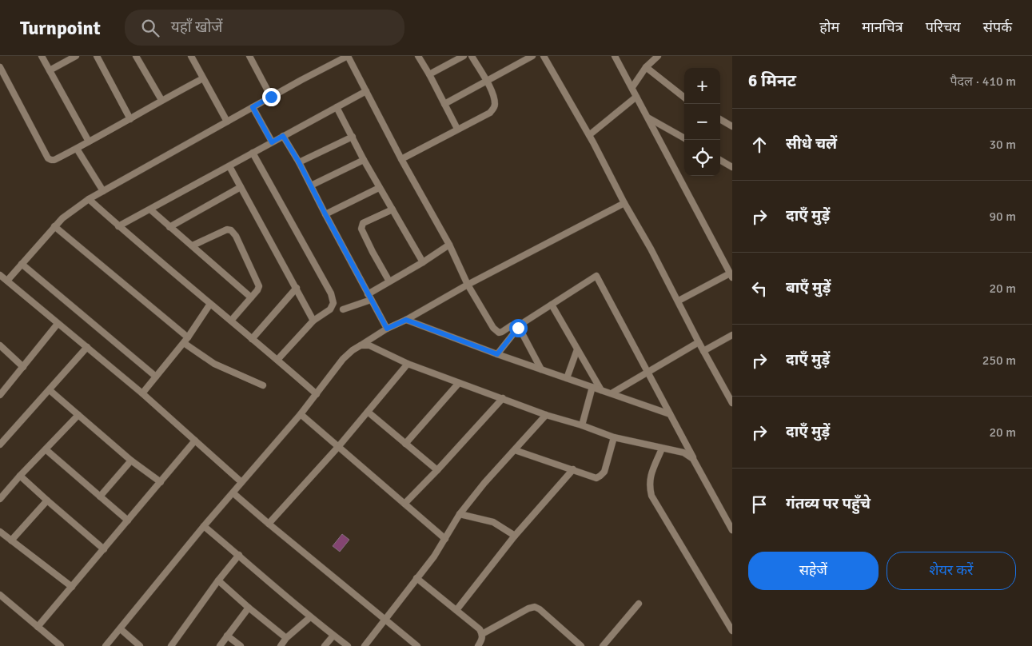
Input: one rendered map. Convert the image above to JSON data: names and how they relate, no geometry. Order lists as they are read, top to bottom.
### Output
{
  "page": {
    "header": "Turnpoint",
    "search": "यहाँ खोजें",
    "nav": [
      "होम",
      "मानचित्र",
      "परिचय",
      "संपर्क"
    ],
    "heading": ["6 मिनट", "पैदल · 410 m"],
    "map_buttons": ["+", "−"],
    "list": [
      ["सीधे चलें", "30 m"],
      ["दाएँ मुड़ें", "90 m"],
      ["बाएँ मुड़ें", "20 m"],
      ["दाएँ मुड़ें", "250 m"],
      ["दाएँ मुड़ें", "20 m"],
      "गंतव्य पर पहुँचे"
    ],
    "buttons": ["सहेजें", "शेयर करें"]
  }
}
